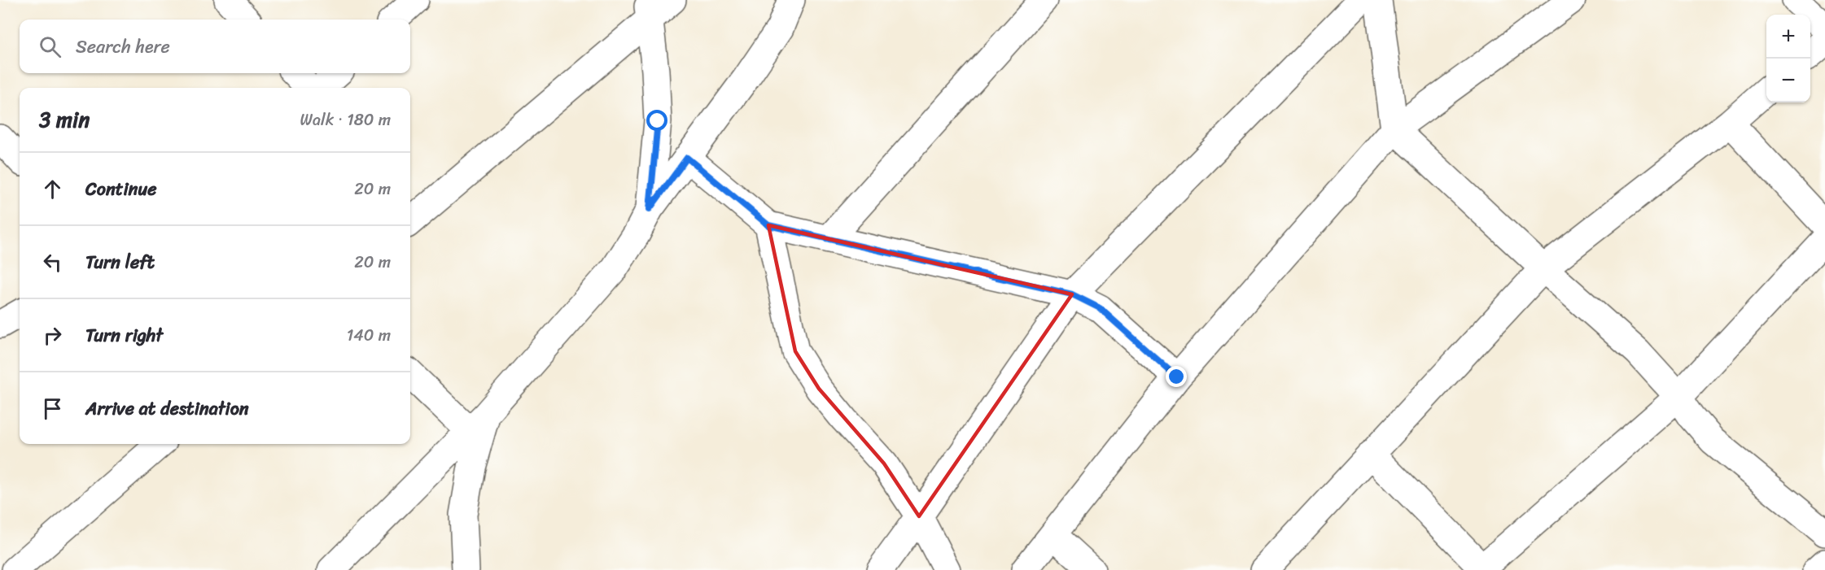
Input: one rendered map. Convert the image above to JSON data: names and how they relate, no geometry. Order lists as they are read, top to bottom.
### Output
{
  "page": {
    "map_buttons": ["+", "−"],
    "search": "Search here",
    "heading": ["3 min", "Walk · 180 m"],
    "list": [
      ["Continue", "20 m"],
      ["Turn left", "20 m"],
      ["Turn right", "140 m"],
      "Arrive at destination"
    ]
  }
}
